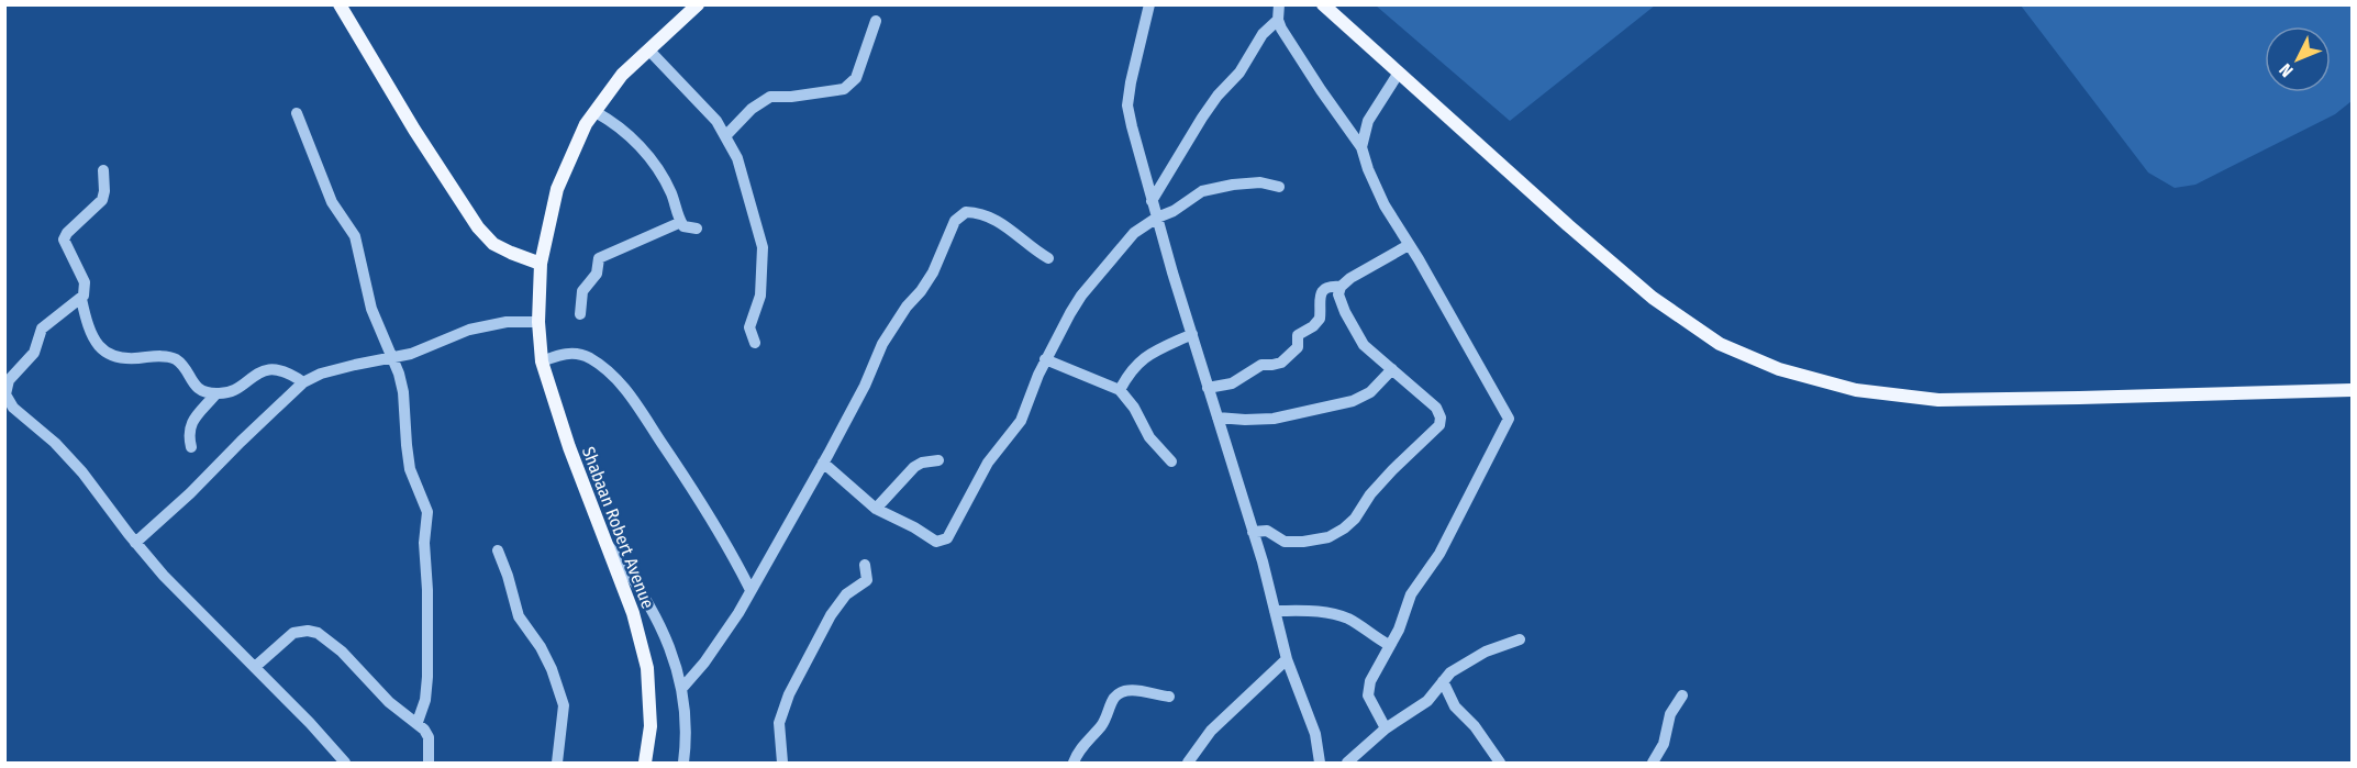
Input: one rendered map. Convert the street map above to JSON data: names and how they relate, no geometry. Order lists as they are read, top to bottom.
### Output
{
  "streets": {
    "main road": ["Shabaan Robert Avenue"]
  },
  "north": "bottom left"
}
